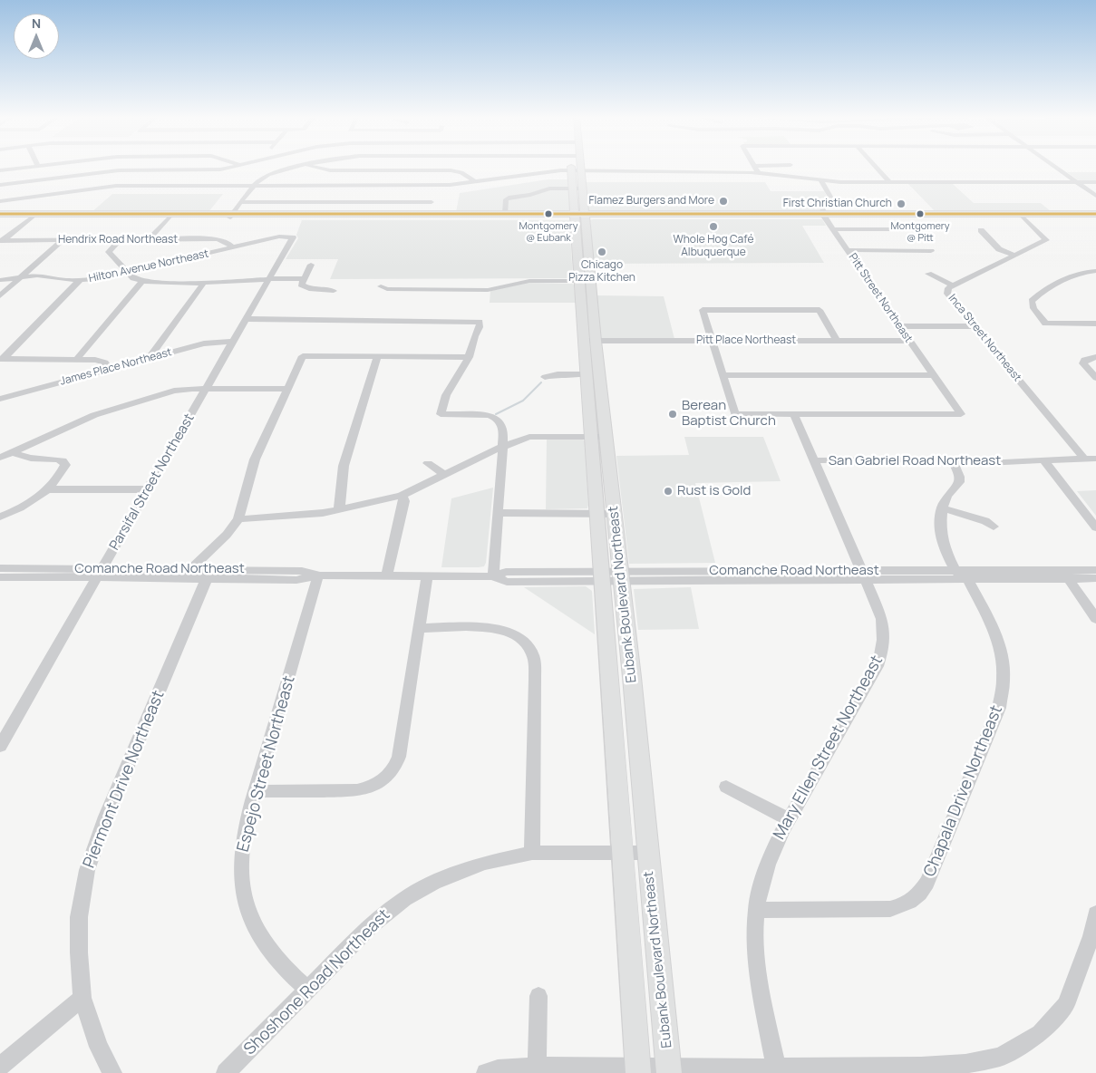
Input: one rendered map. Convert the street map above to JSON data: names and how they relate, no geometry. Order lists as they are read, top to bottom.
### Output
{
  "streets": {
    "main road": ["Eubank Boulevard Northeast"],
    "street": [
      "Hendrix Road Northeast",
      "Hilton Avenue Northeast",
      "Pitt Street Northeast",
      "Inca Street Northeast",
      "Pitt Place Northeast",
      "James Place Northeast",
      "San Gabriel Road Northeast",
      "Parsifal Street Northeast",
      "Comanche Road Northeast",
      "Mary Ellen Street Northeast",
      "Espejo Street Northeast",
      "Piermont Drive Northeast",
      "Chapala Drive Northeast",
      "Shoshone Road Northeast"
    ]
  },
  "crossings": [
    ["Hendrix Road Northeast", "Hilton Avenue Northeast"],
    ["Hilton Avenue Northeast", "Parsifal Street Northeast"],
    ["Pitt Street Northeast", "Pitt Place Northeast"],
    ["Pitt Street Northeast", "Mary Ellen Street Northeast"],
    ["Inca Street Northeast", "San Gabriel Road Northeast"],
    ["Pitt Place Northeast", "Eubank Boulevard Northeast"],
    ["James Place Northeast", "Parsifal Street Northeast"],
    ["San Gabriel Road Northeast", "Mary Ellen Street Northeast"],
    ["San Gabriel Road Northeast", "Chapala Drive Northeast"],
    ["Parsifal Street Northeast", "Comanche Road Northeast"],
    ["Comanche Road Northeast", "Eubank Boulevard Northeast"],
    ["Comanche Road Northeast", "Mary Ellen Street Northeast"],
    ["Comanche Road Northeast", "Espejo Street Northeast"],
    ["Comanche Road Northeast", "Piermont Drive Northeast"],
    ["Comanche Road Northeast", "Chapala Drive Northeast"],
    ["Eubank Boulevard Northeast", "Shoshone Road Northeast"],
    ["Mary Ellen Street Northeast", "Chapala Drive Northeast"],
    ["Espejo Street Northeast", "Shoshone Road Northeast"]
  ],
  "places": [
    "Flamez Burgers and More",
    "First Christian Church",
    "Montgomery @ Eubank",
    "Montgomery @ Pitt",
    "Whole Hog Café Albuquerque",
    "Chicago Pizza Kitchen",
    "Berean Baptist Church",
    "Rust is Gold"
  ],
  "north": "top"
}
